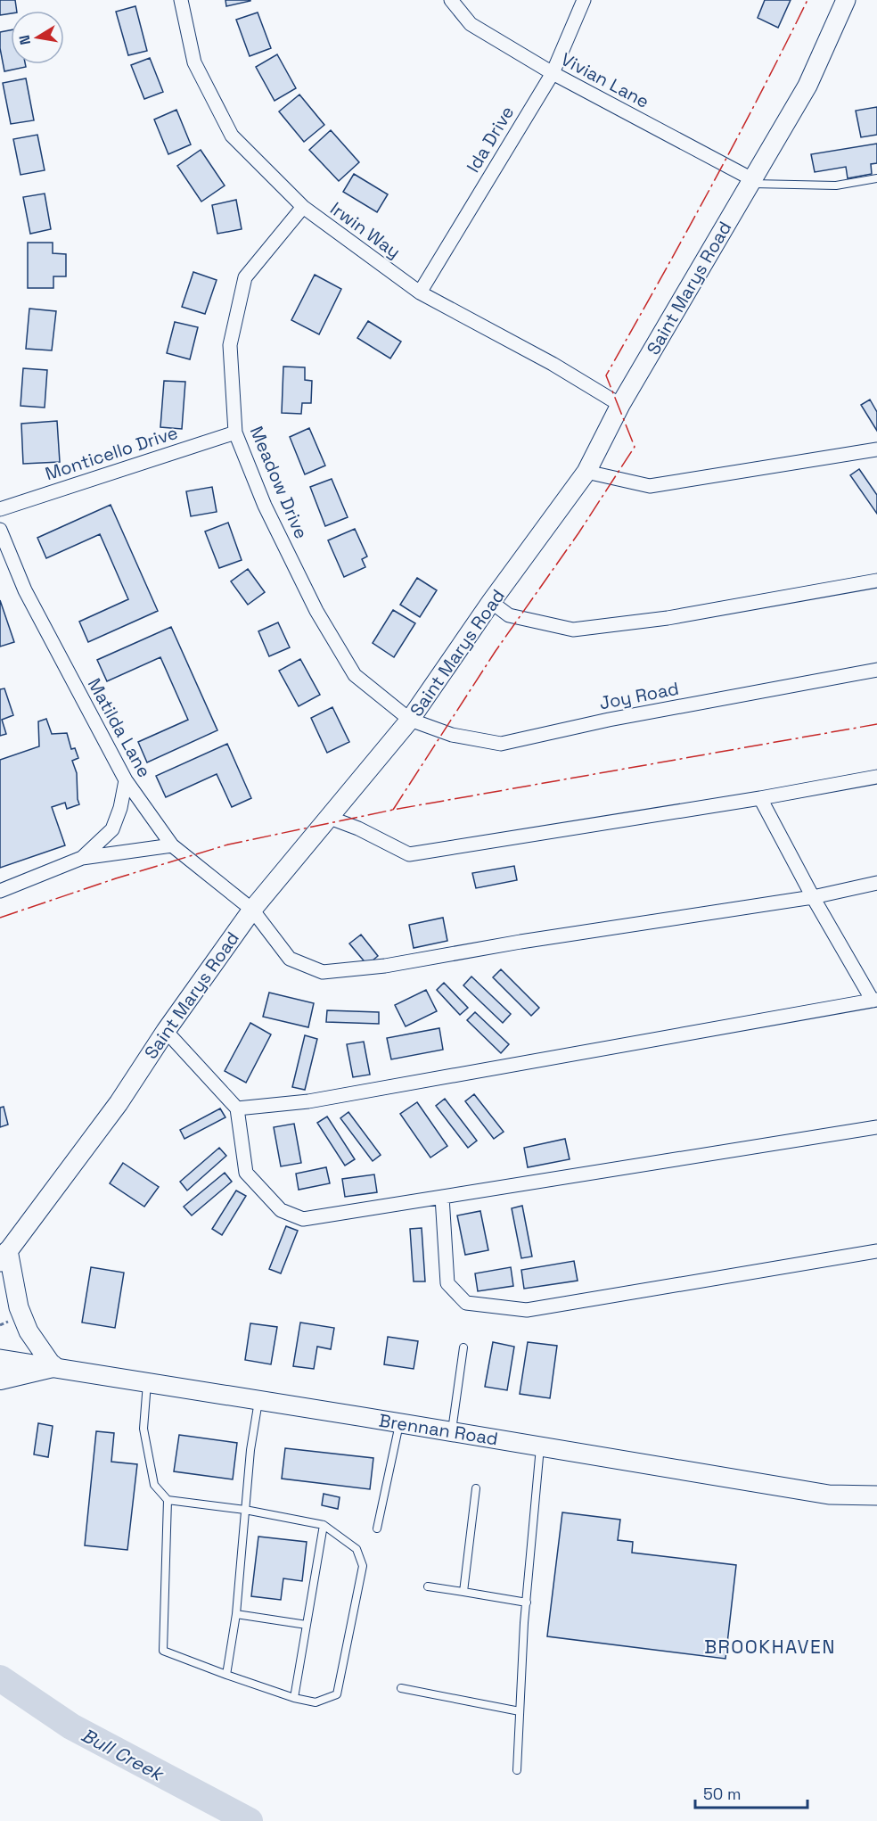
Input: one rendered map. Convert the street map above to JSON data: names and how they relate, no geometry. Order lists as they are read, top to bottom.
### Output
{
  "streets": {
    "main road": ["Saint Marys Road", "Brennan Road"],
    "street": [
      "Vivian Lane",
      "Ida Drive",
      "Irwin Way",
      "Monticello Drive",
      "Meadow Drive",
      "Joy Road",
      "Matilda Lane"
    ]
  },
  "crossings": [
    ["Vivian Lane", "Ida Drive"],
    ["Vivian Lane", "Saint Marys Road"],
    ["Ida Drive", "Irwin Way"],
    ["Irwin Way", "Saint Marys Road"],
    ["Irwin Way", "Meadow Drive"],
    ["Saint Marys Road", "Meadow Drive"],
    ["Saint Marys Road", "Joy Road"],
    ["Saint Marys Road", "Matilda Lane"],
    ["Monticello Drive", "Meadow Drive"],
    ["Meadow Drive", "Joy Road"]
  ],
  "districts": ["BROOKHAVEN"],
  "water": ["Bull Creek"],
  "scale_bar": "50 m",
  "north": "left"
}
